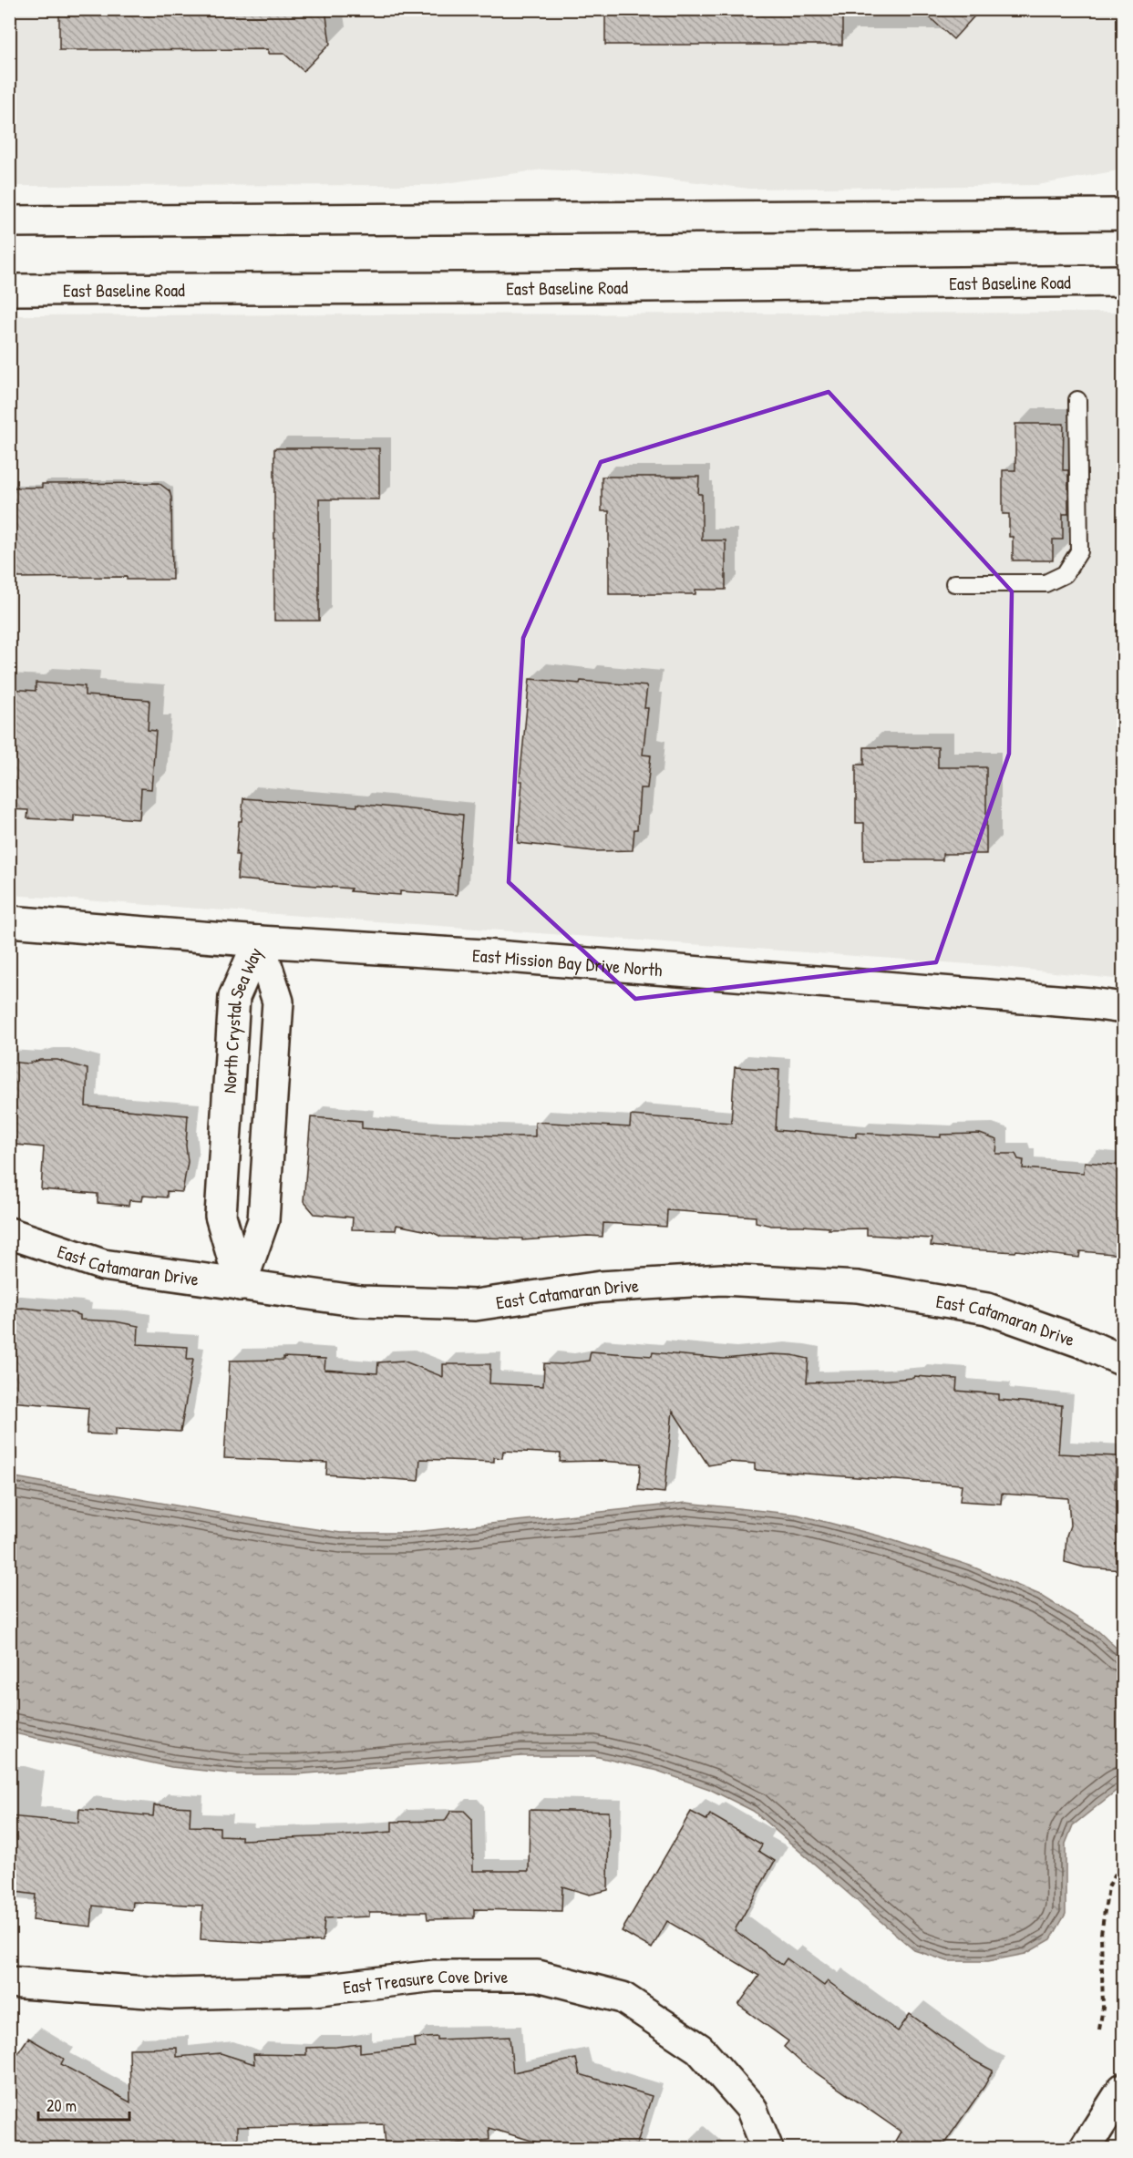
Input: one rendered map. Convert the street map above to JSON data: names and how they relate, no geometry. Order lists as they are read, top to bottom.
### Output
{
  "streets": {
    "street": [
      "East Baseline Road",
      "East Mission Bay Drive North",
      "North Crystal Sea Way",
      "East Catamaran Drive",
      "East Treasure Cove Drive"
    ]
  },
  "crossings": [
    ["East Mission Bay Drive North", "North Crystal Sea Way"],
    ["North Crystal Sea Way", "East Catamaran Drive"]
  ],
  "scale_bar": "20 m"
}
